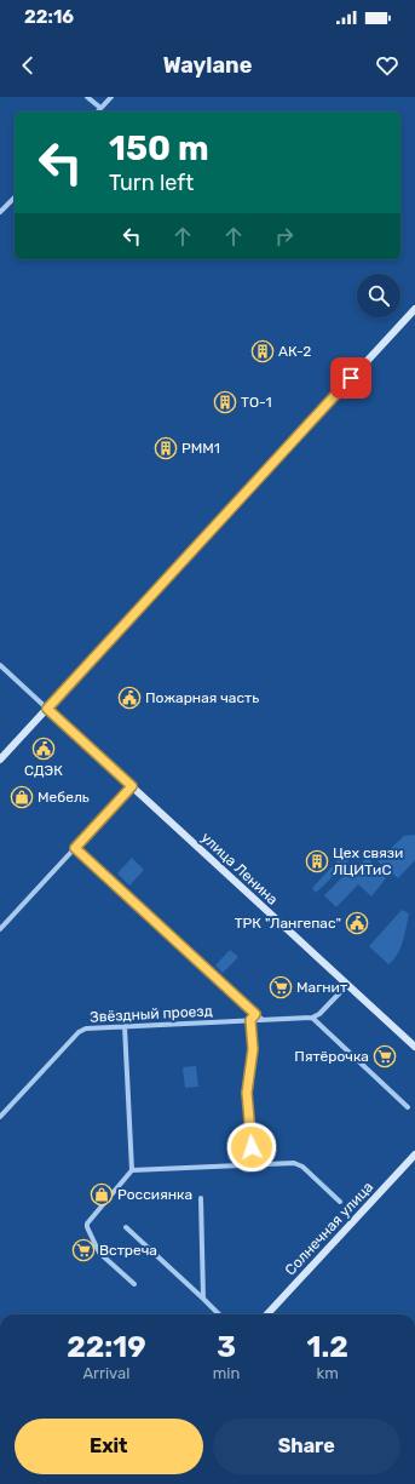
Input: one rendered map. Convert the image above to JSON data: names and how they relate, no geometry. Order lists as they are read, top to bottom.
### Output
{
  "streets": {
    "street": ["улица Ленина", "Звёздный проезд", "Солнечная улица"]
  },
  "places": {
    "building": [
      "АК-2",
      "ТО-1",
      "РММ1",
      "Цех связи ЛЦИТиС"
    ],
    "public building": ["Пожарная часть", "СДЭК", "ТРК \"Лангепас\""],
    "shop": ["Мебель", "Россиянка"],
    "supermarket": ["Магнит", "Пятёрочка", "Встреча"]
  },
  "page": {
    "status": "22:16",
    "header": "Waylane",
    "turn": ["150 m", "Turn left"],
    "eta": [
      "22:19",
      "Arrival",
      "3",
      "min",
      "1.2",
      "km"
    ],
    "buttons": ["Exit", "Share"]
  }
}
